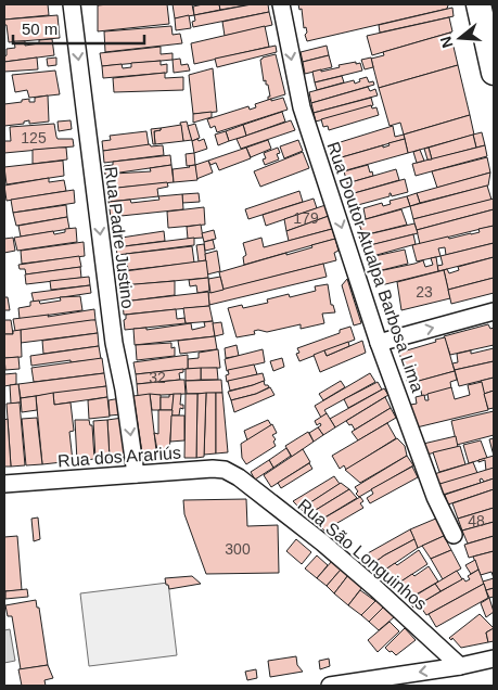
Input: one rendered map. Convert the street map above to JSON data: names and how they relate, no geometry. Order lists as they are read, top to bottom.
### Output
{
  "streets": {
    "street": [
      "Rua Padre Justino",
      "Rua Doutor Atualpa Barbosa Lima",
      "Rua dos Arariús",
      "Rua São Longuinhos"
    ]
  },
  "crossings": [
    ["Rua Padre Justino", "Rua dos Arariús"],
    ["Rua dos Arariús", "Rua São Longuinhos"]
  ],
  "one_way": ["Rua Padre Justino", "Rua Doutor Atualpa Barbosa Lima"],
  "house_numbers": [
    "125",
    "179",
    "23",
    "32",
    "48",
    "300"
  ],
  "scale_bar": "50 m",
  "north": "left"
}
